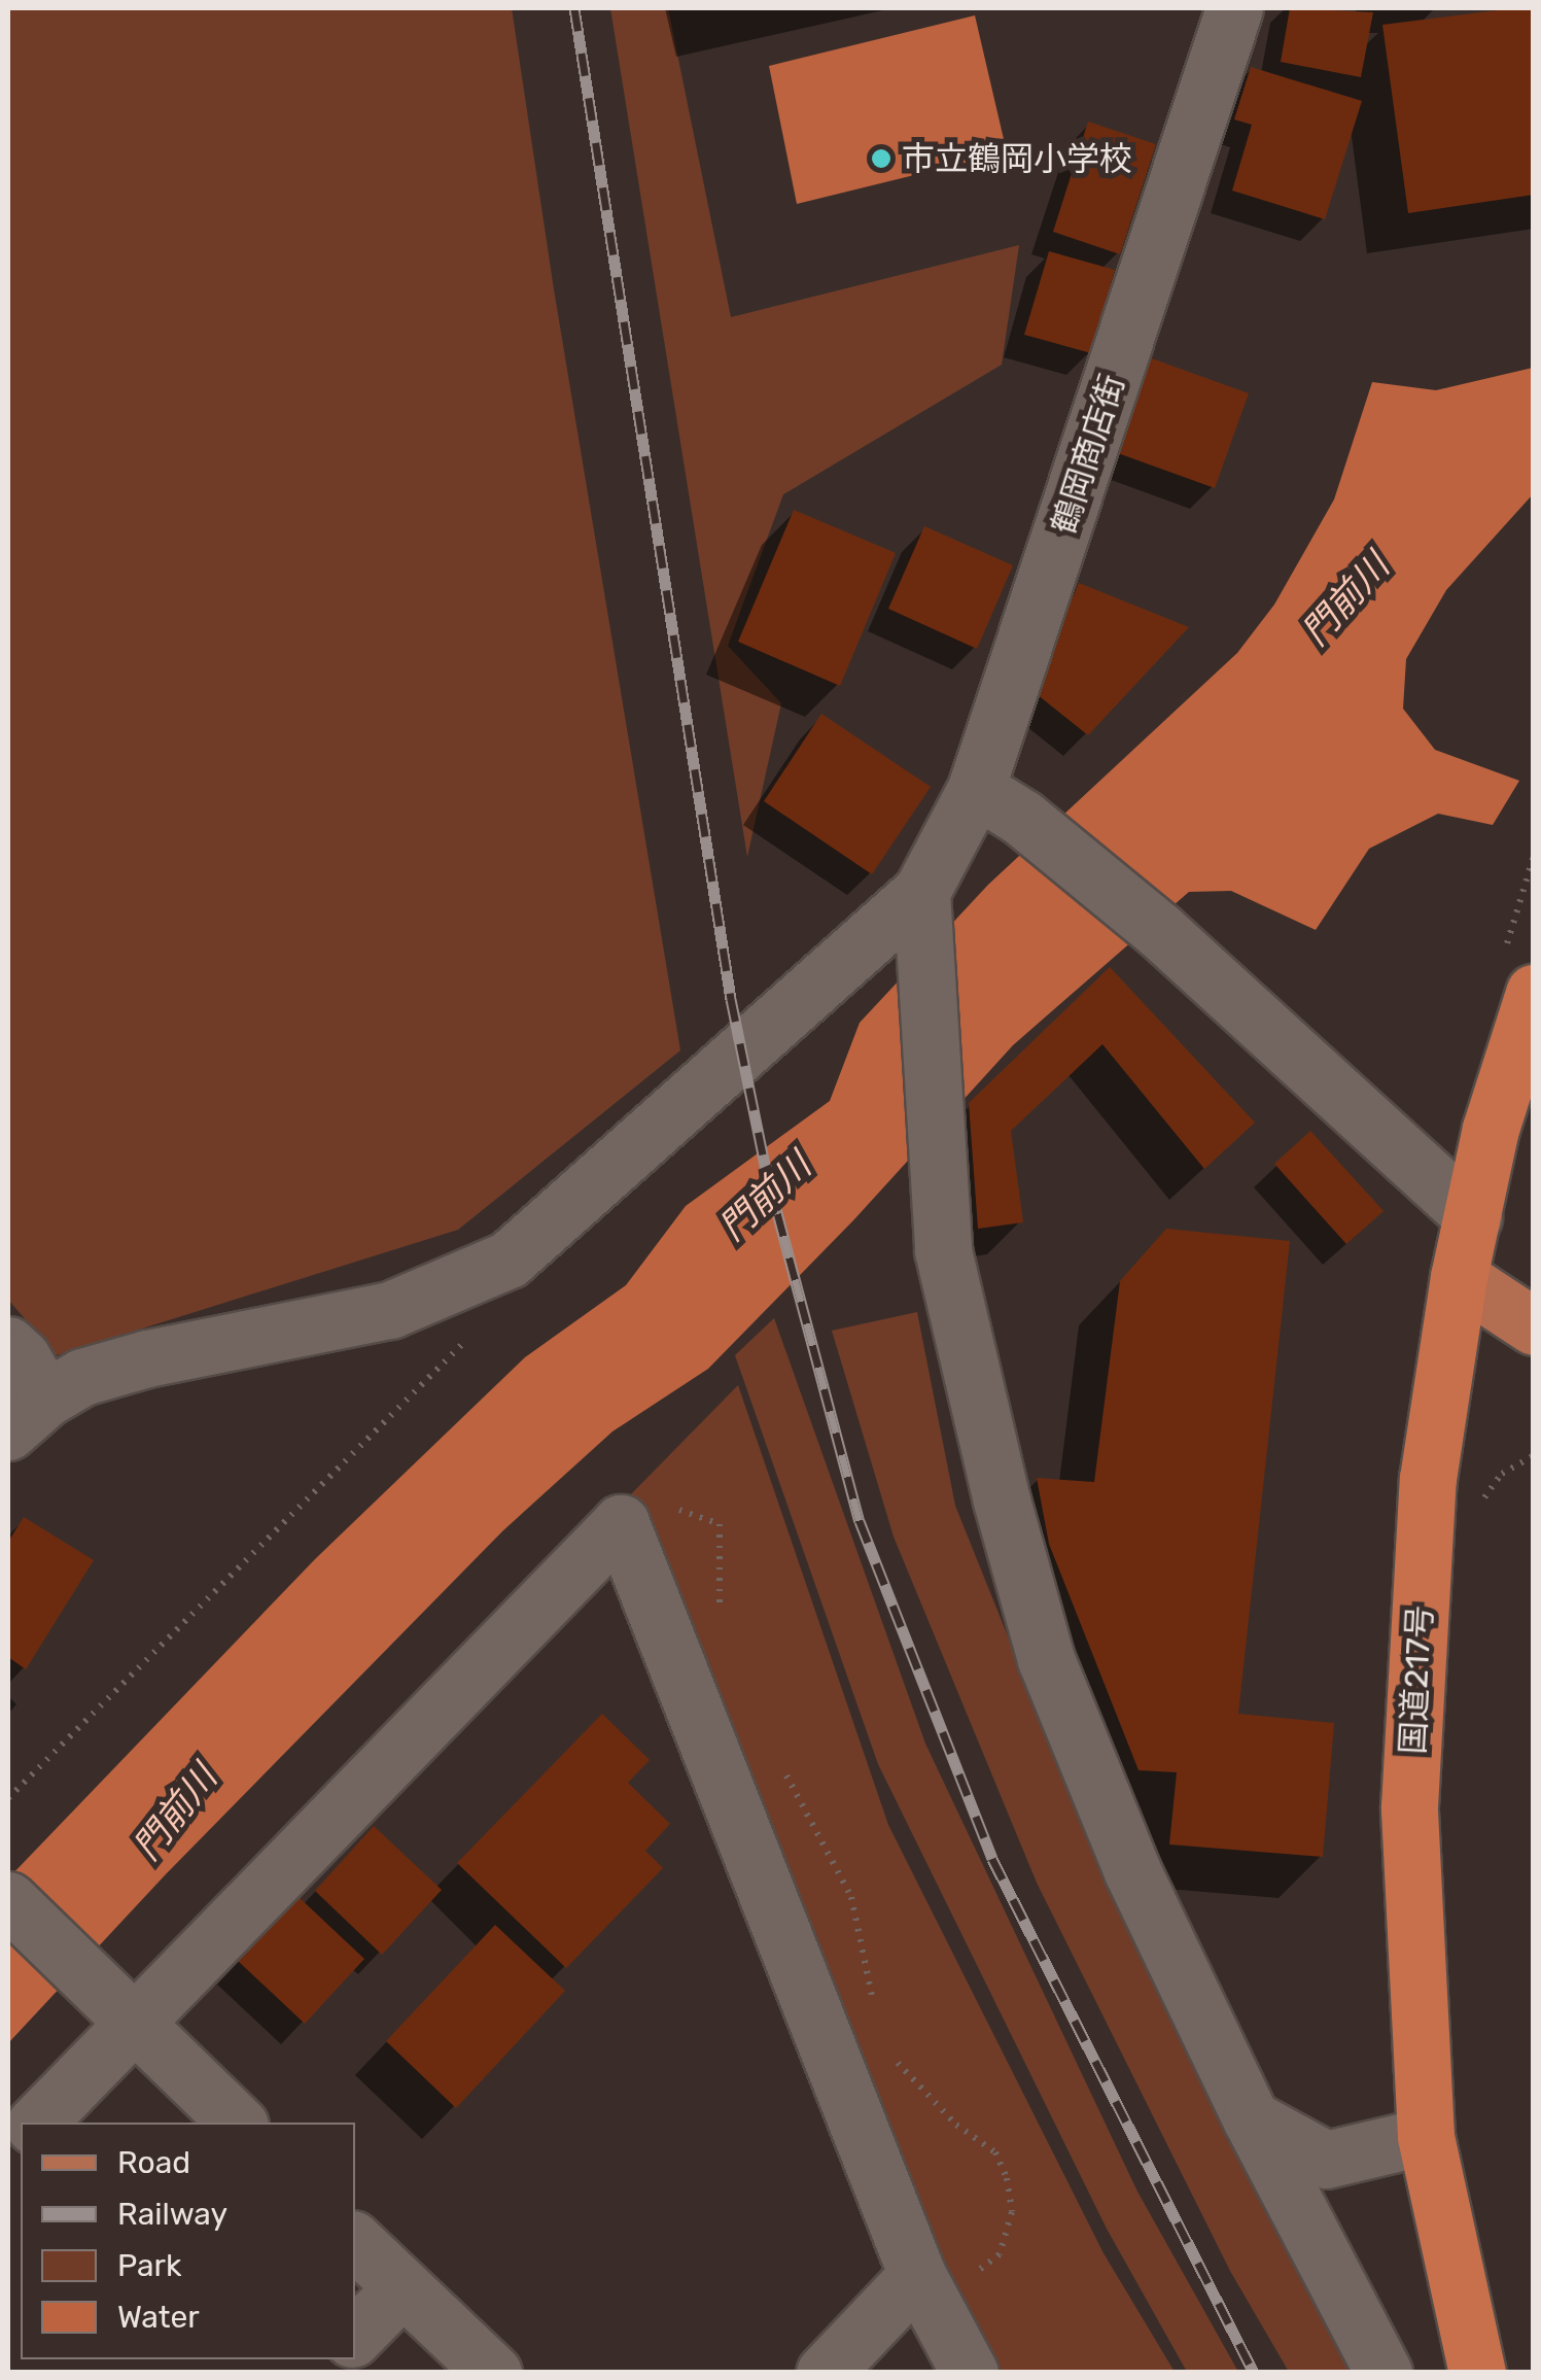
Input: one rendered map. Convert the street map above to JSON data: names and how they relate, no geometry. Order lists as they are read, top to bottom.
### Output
{
  "streets": {
    "highway": ["国道217号"],
    "street": ["鶴岡商店街"]
  },
  "water": ["門前川"],
  "places": ["市立鶴岡小学校"],
  "legend": [
    "Road",
    "Railway",
    "Park",
    "Water"
  ]
}
